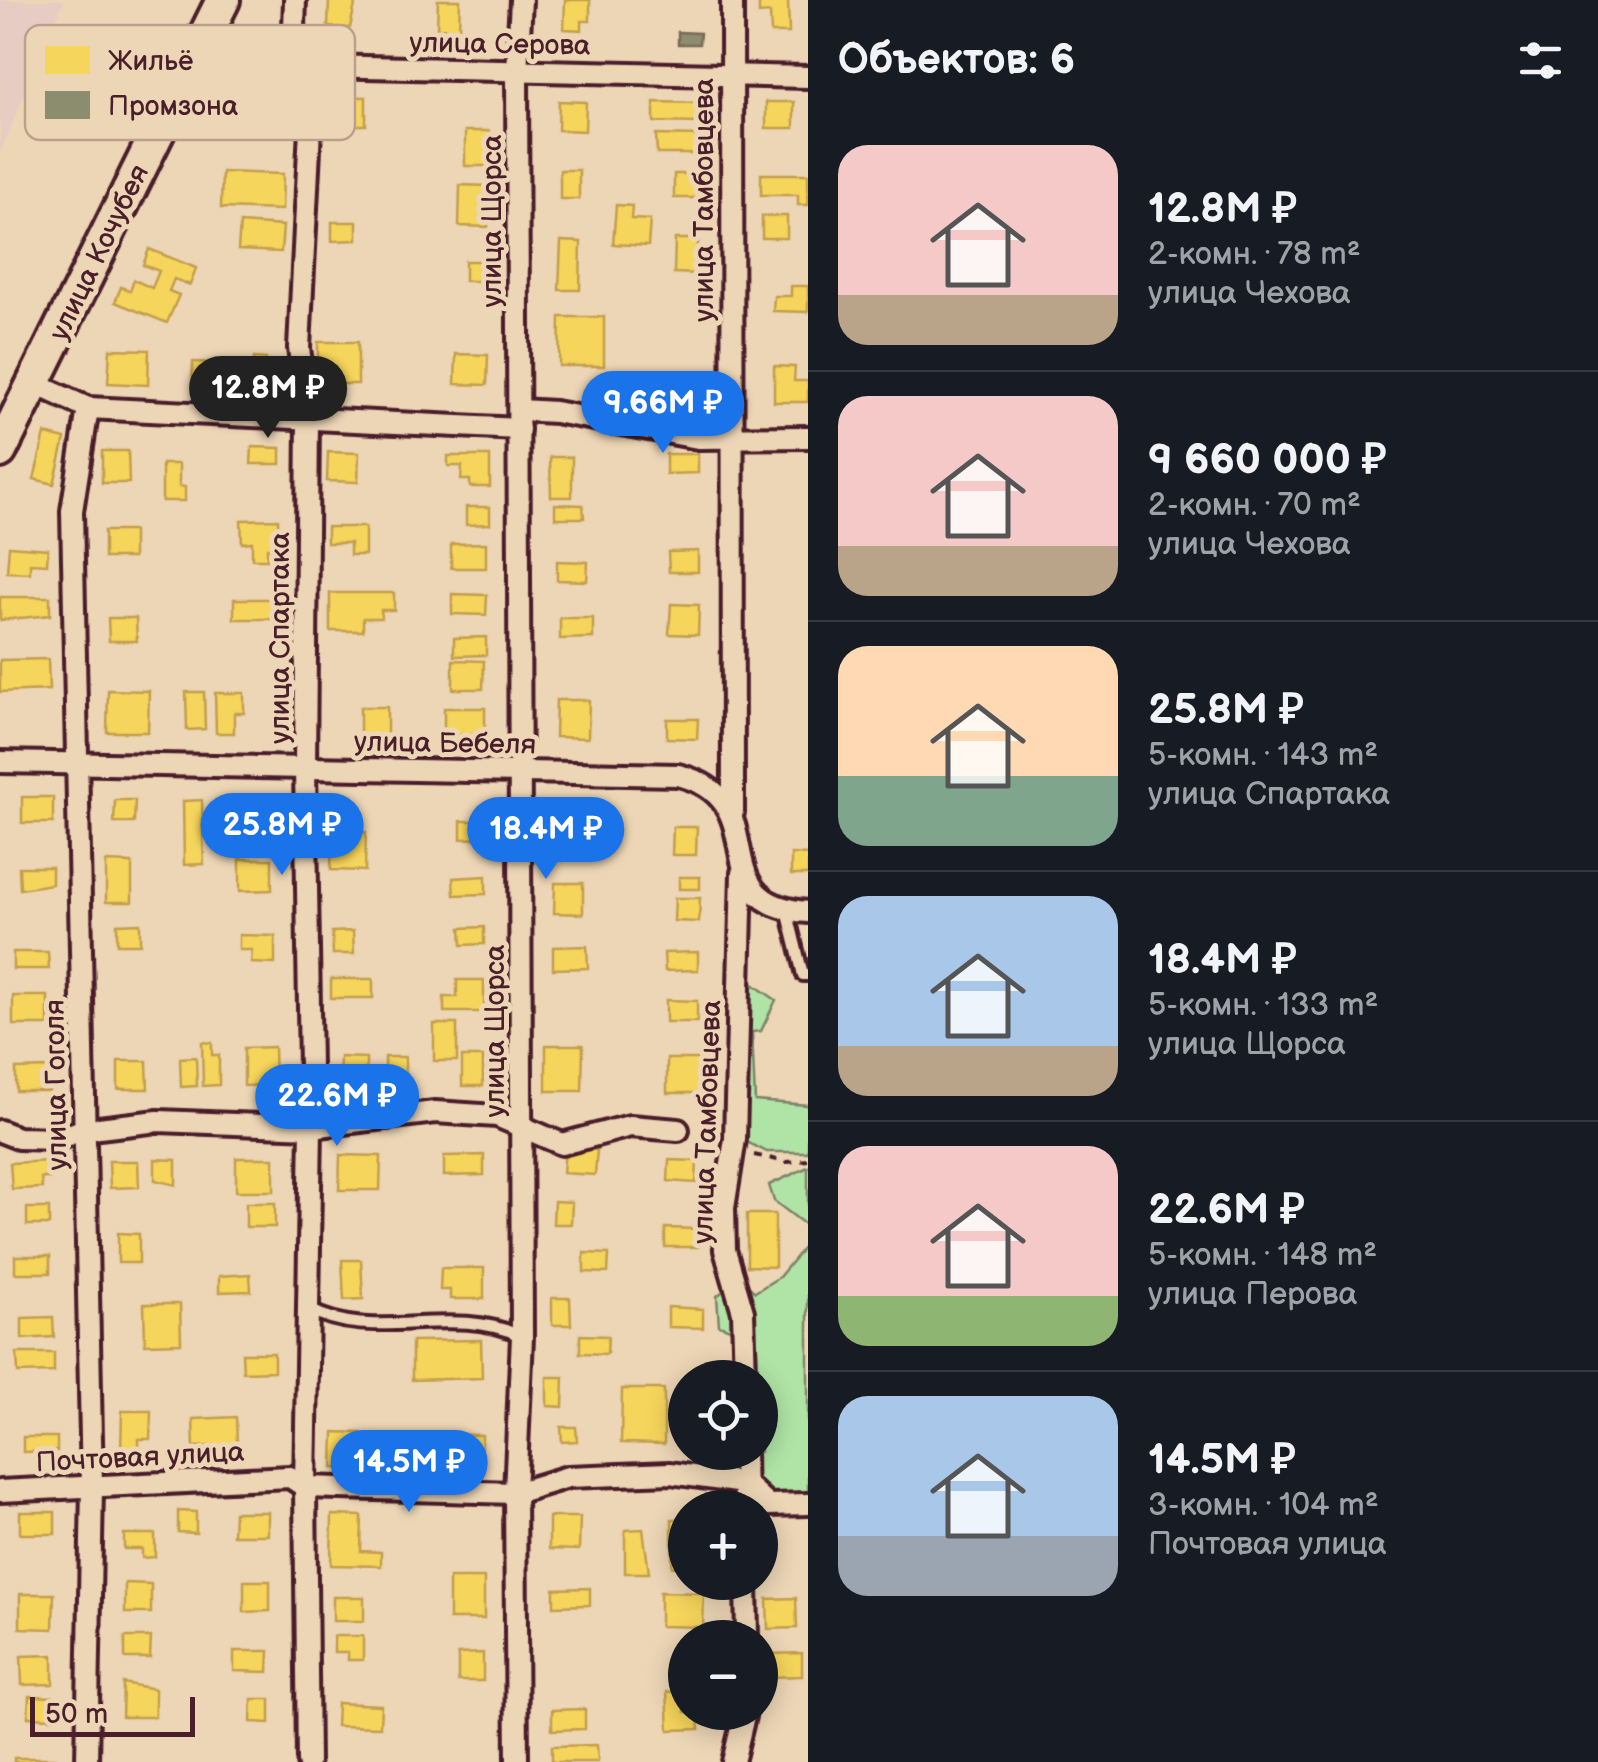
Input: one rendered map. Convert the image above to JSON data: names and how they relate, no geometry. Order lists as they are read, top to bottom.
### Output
{
  "streets": {
    "main road": ["улица Кочубея"],
    "street": [
      "улица Серова",
      "улица Тамбовцева",
      "улица Щорса",
      "улица Спартака",
      "улица Бебеля",
      "улица Гоголя",
      "Почтовая улица"
    ]
  },
  "crossings": [
    ["улица Серова", "улица Тамбовцева"],
    ["улица Серова", "улица Щорса"],
    ["улица Тамбовцева", "улица Бебеля"],
    ["улица Щорса", "улица Бебеля"],
    ["улица Щорса", "Почтовая улица"],
    ["улица Спартака", "улица Бебеля"],
    ["улица Спартака", "Почтовая улица"],
    ["улица Бебеля", "улица Гоголя"],
    ["улица Гоголя", "Почтовая улица"]
  ],
  "legend": ["Жильё", "Промзона"],
  "scale_bar": "50 m",
  "page": {
    "heading": "Объектов: 6",
    "list": [
      {
        "name": "12.8M ₽",
        "note": "2-комн. · 78 m² · улица Чехова"
      },
      {
        "name": "9 660 000 ₽",
        "note": "2-комн. · 70 m² · улица Чехова"
      },
      {
        "name": "25.8M ₽",
        "note": "5-комн. · 143 m² · улица Спартака"
      },
      {
        "name": "18.4M ₽",
        "note": "5-комн. · 133 m² · улица Щорса"
      },
      {
        "name": "22.6M ₽",
        "note": "5-комн. · 148 m² · улица Перова"
      },
      {
        "name": "14.5M ₽",
        "note": "3-комн. · 104 m² · Почтовая улица"
      }
    ],
    "price": [
      "12.8M ₽",
      "9.66M ₽",
      "25.8M ₽",
      "18.4M ₽",
      "22.6M ₽",
      "14.5M ₽"
    ],
    "map_buttons": ["+", "−"],
    "scale": "50 m"
  }
}
